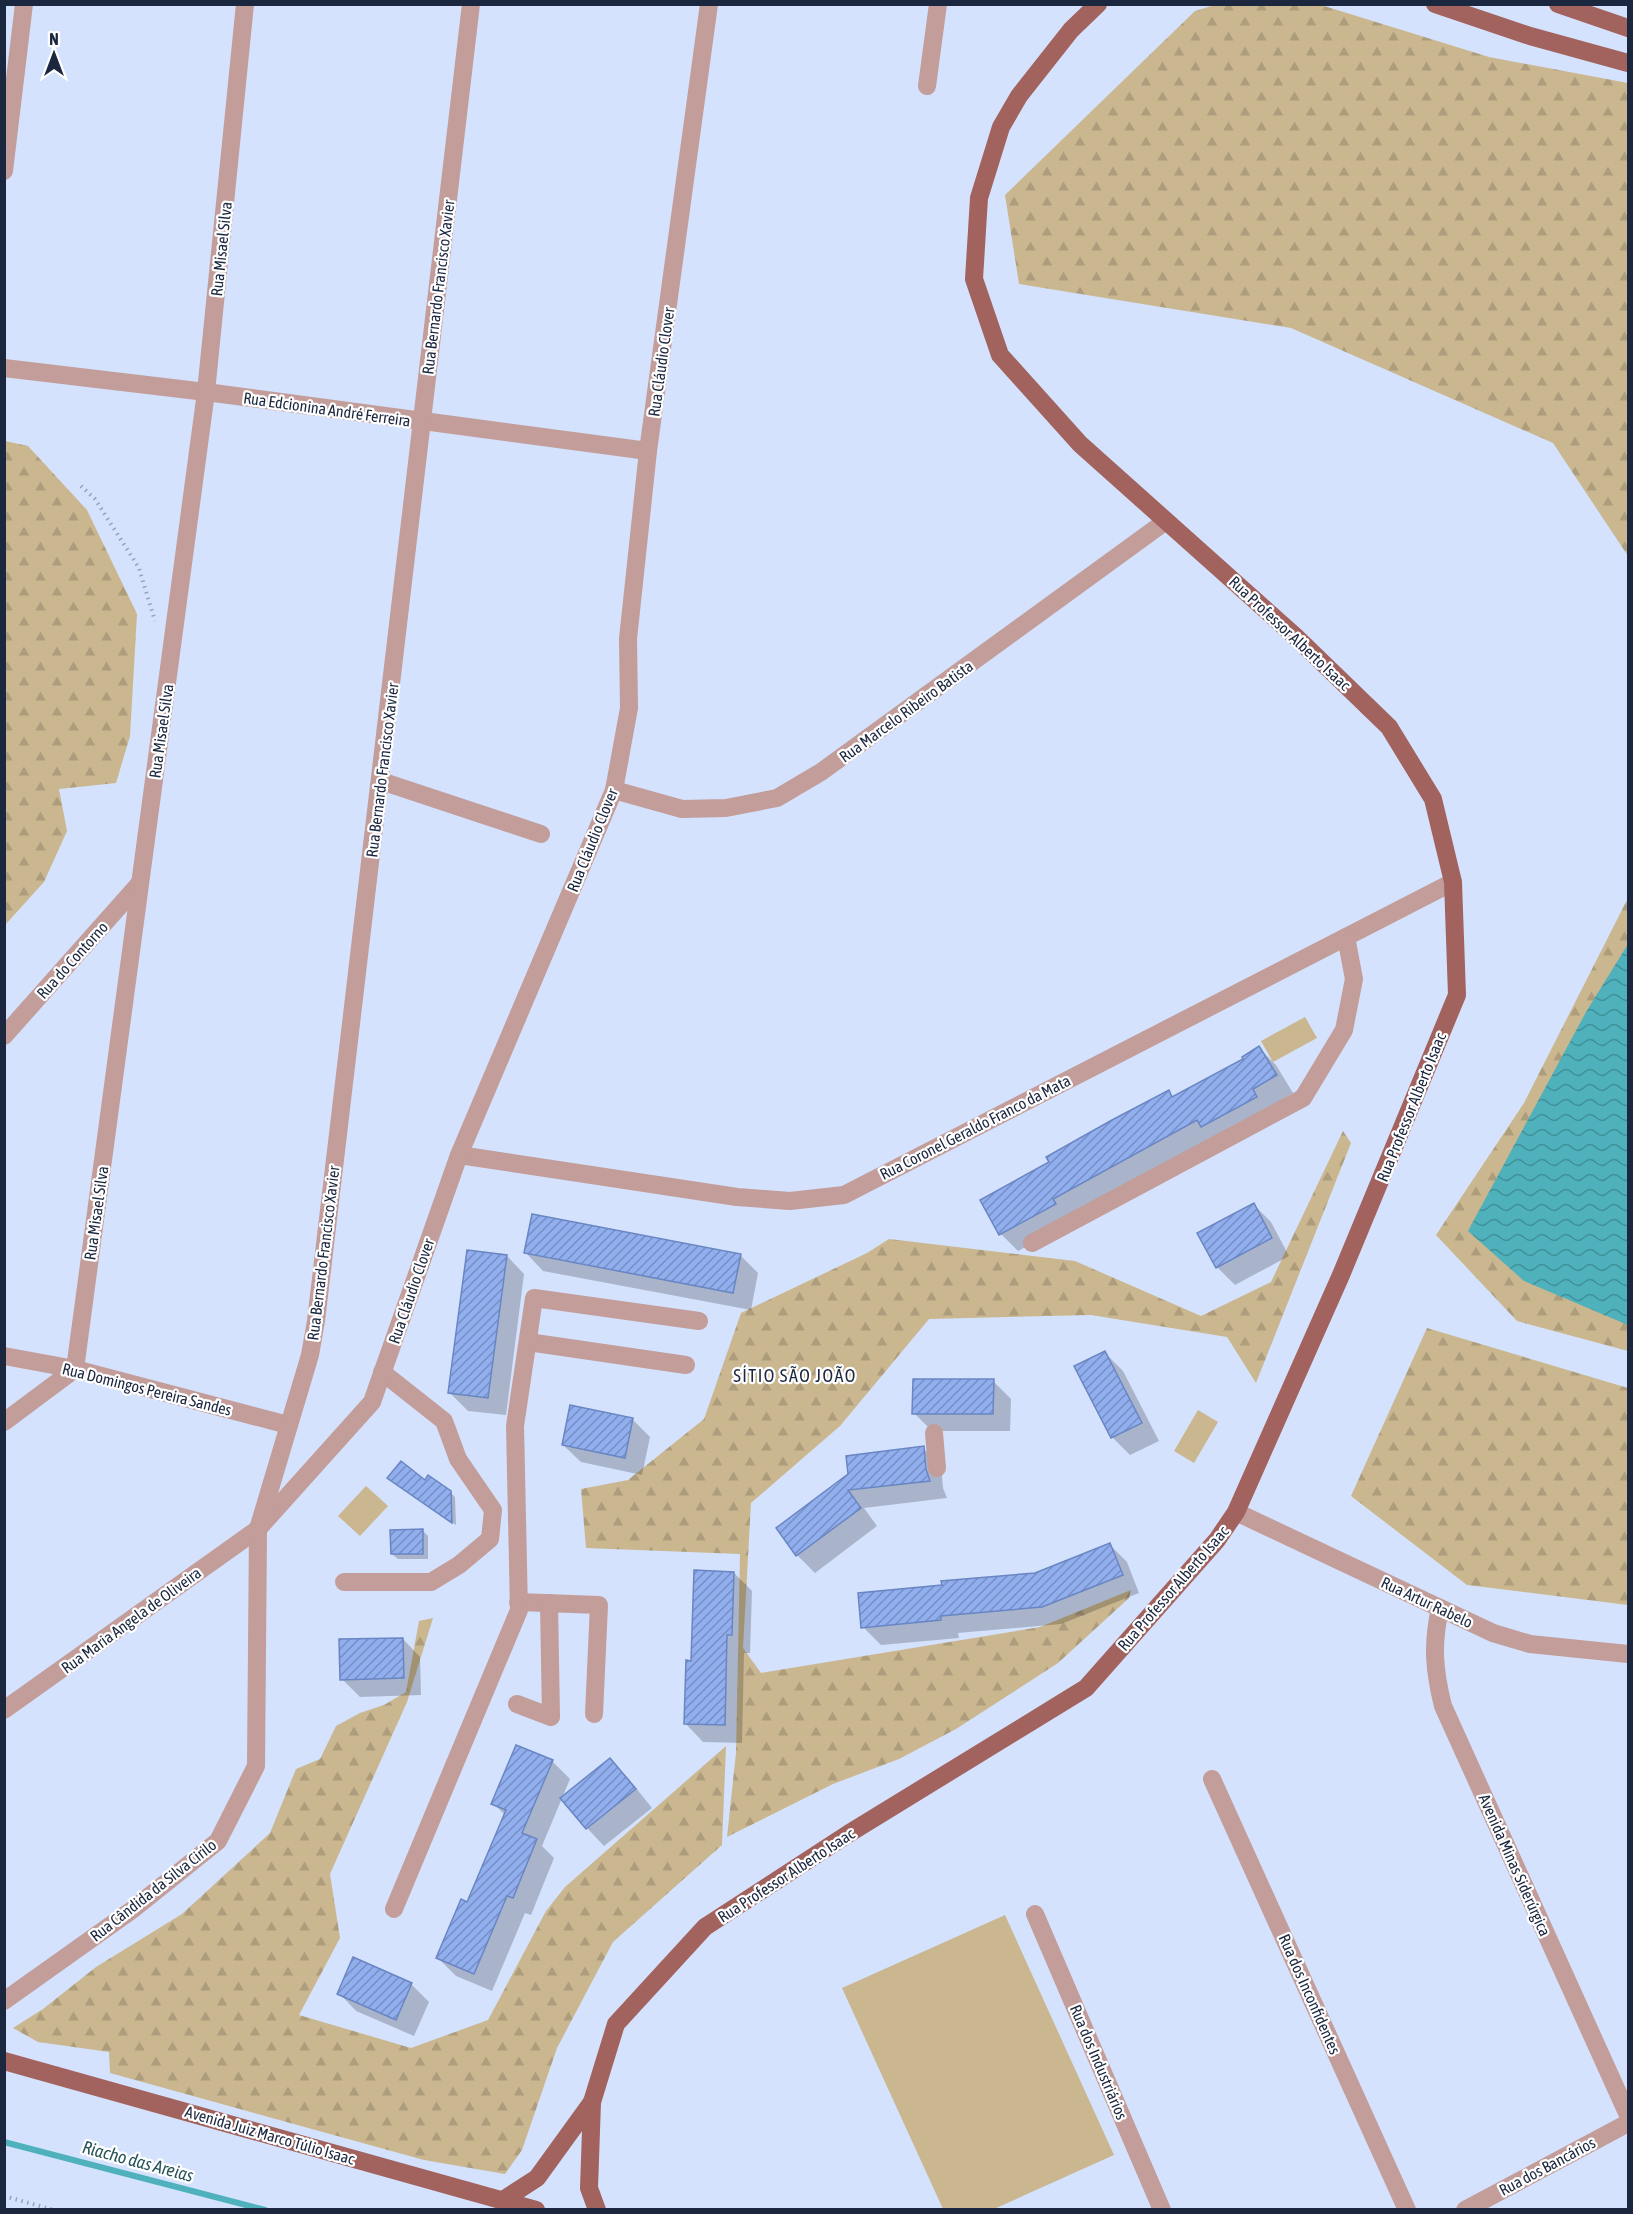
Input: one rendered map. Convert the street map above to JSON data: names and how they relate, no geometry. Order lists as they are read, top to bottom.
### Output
{
  "streets": {
    "main road": ["Rua Professor Alberto Isaac", "Avenida Juiz Marco Túlio Isaac"],
    "street": [
      "Rua Misael Silva",
      "Rua Bernardo Francisco Xavier",
      "Rua Cláudio Clover",
      "Rua Edcionina André Ferreira",
      "Rua Marcelo Ribeiro Batista",
      "Rua do Contorno",
      "Rua Coronel Geraldo Franco da Mata",
      "Rua Domingos Pereira Sandes",
      "Rua Artur Rabelo",
      "Rua Maria Angela de Oliveira",
      "Avenida Minas Siderúrgica",
      "Rua Cândida da Silva Cirilo",
      "Rua dos Inconfidentes",
      "Rua dos Industriários",
      "Rua dos Bancários"
    ]
  },
  "crossings": [
    ["Rua Misael Silva", "Rua Edcionina André Ferreira"],
    ["Rua Misael Silva", "Rua do Contorno"],
    ["Rua Misael Silva", "Rua Domingos Pereira Sandes"],
    ["Rua Bernardo Francisco Xavier", "Rua Cláudio Clover"],
    ["Rua Bernardo Francisco Xavier", "Rua Edcionina André Ferreira"],
    ["Rua Bernardo Francisco Xavier", "Rua Domingos Pereira Sandes"],
    ["Rua Bernardo Francisco Xavier", "Rua Maria Angela de Oliveira"],
    ["Rua Bernardo Francisco Xavier", "Rua Cândida da Silva Cirilo"],
    ["Rua Cláudio Clover", "Rua Edcionina André Ferreira"],
    ["Rua Cláudio Clover", "Rua Marcelo Ribeiro Batista"],
    ["Rua Cláudio Clover", "Rua Coronel Geraldo Franco da Mata"],
    ["Rua Cláudio Clover", "Rua Maria Angela de Oliveira"],
    ["Rua Cláudio Clover", "Rua Cândida da Silva Cirilo"],
    ["Rua Professor Alberto Isaac", "Rua Marcelo Ribeiro Batista"],
    ["Rua Professor Alberto Isaac", "Rua Coronel Geraldo Franco da Mata"],
    ["Rua Professor Alberto Isaac", "Rua Artur Rabelo"],
    ["Rua Artur Rabelo", "Avenida Minas Siderúrgica"],
    ["Rua Maria Angela de Oliveira", "Rua Cândida da Silva Cirilo"]
  ],
  "districts": ["SÍTIO SÃO JOÃO"],
  "water": ["Riacho das Areias"],
  "north": "top"
}
